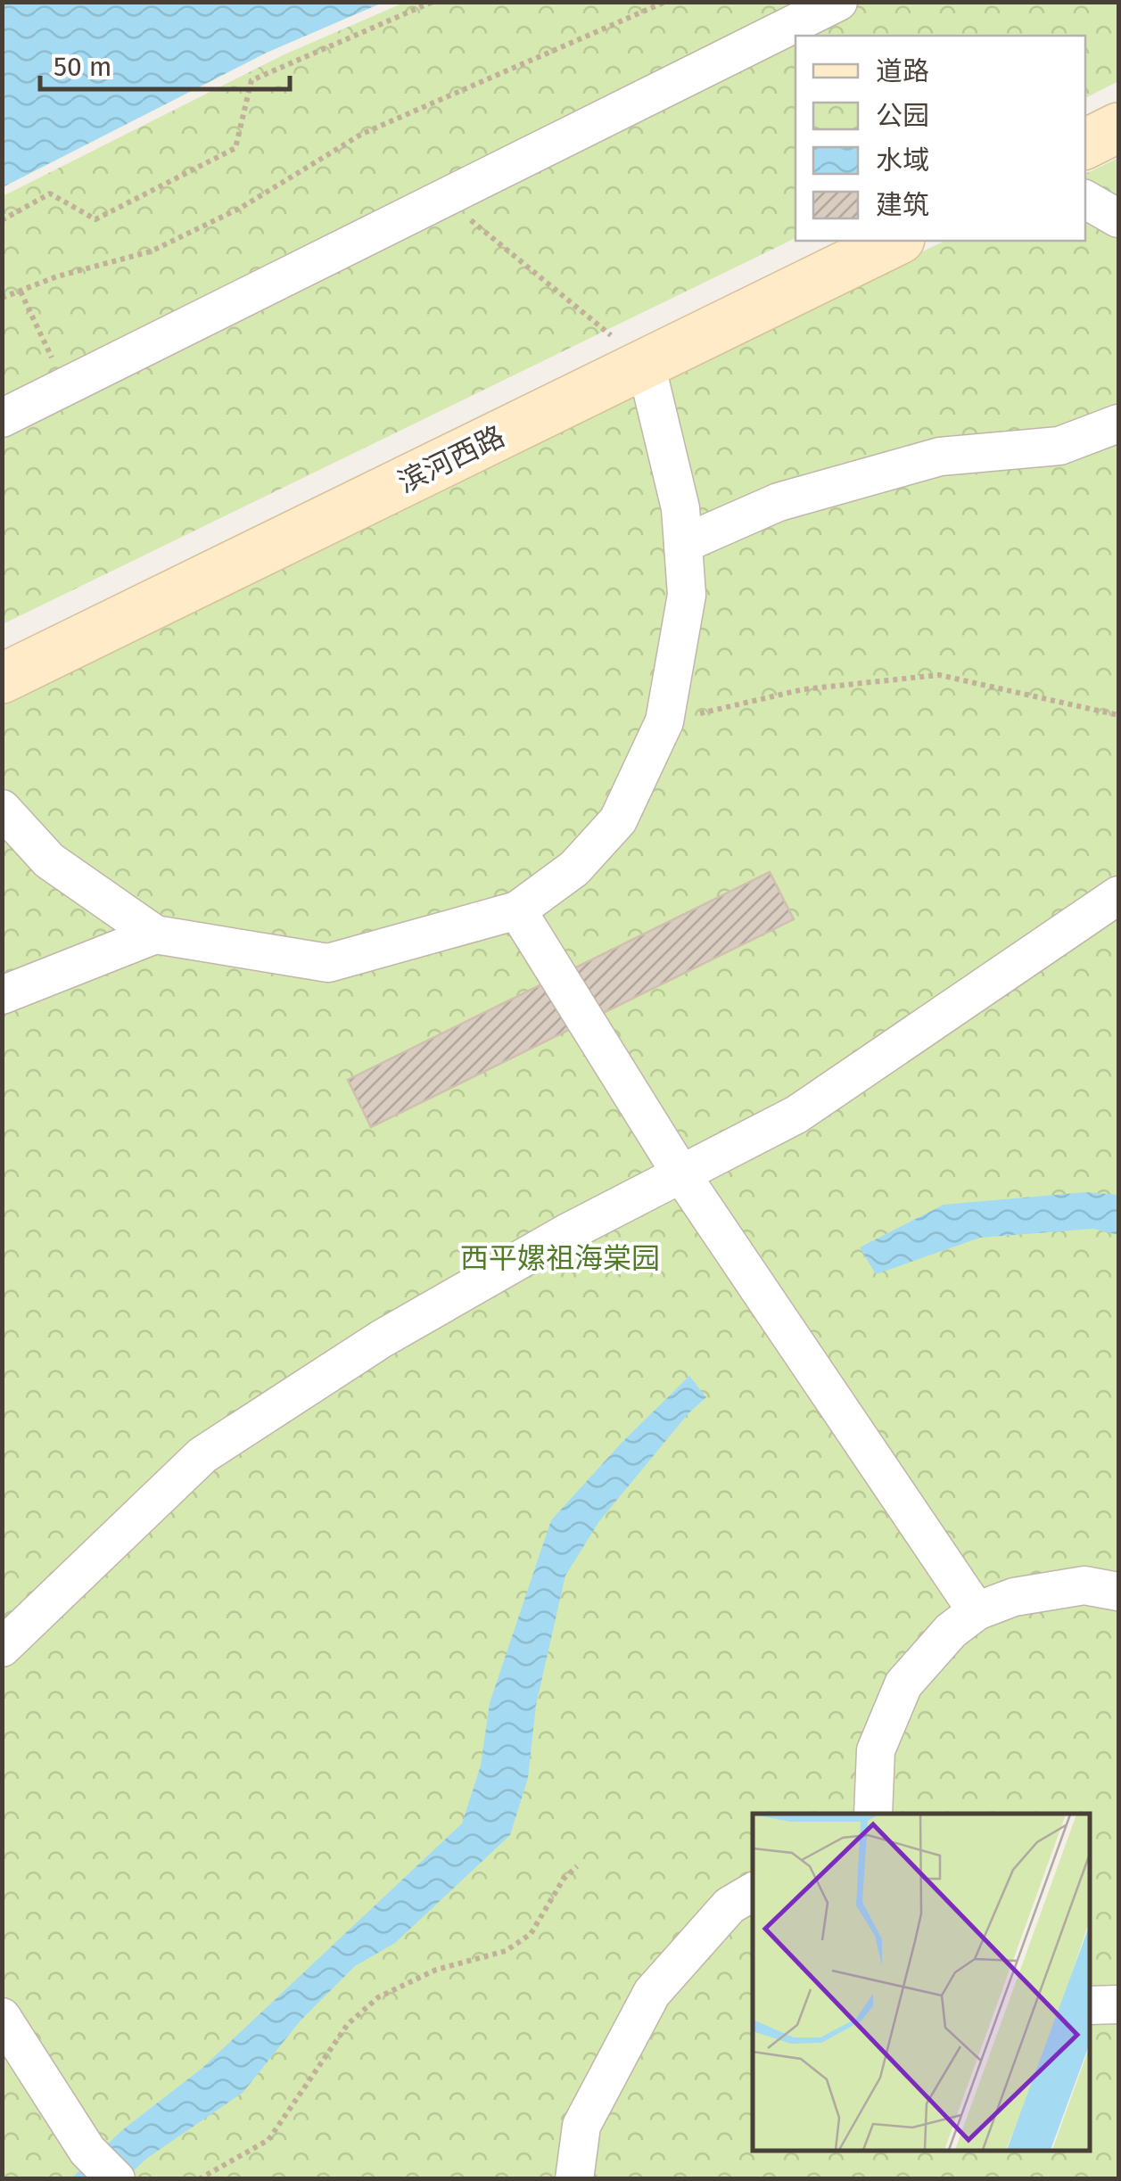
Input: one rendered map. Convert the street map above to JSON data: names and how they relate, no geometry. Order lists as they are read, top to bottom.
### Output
{
  "streets": {
    "street": ["滨河西路"]
  },
  "parks": ["西平嫘祖海棠园"],
  "legend": [
    "道路",
    "公园",
    "水域",
    "建筑"
  ],
  "scale_bar": "50 m"
}
